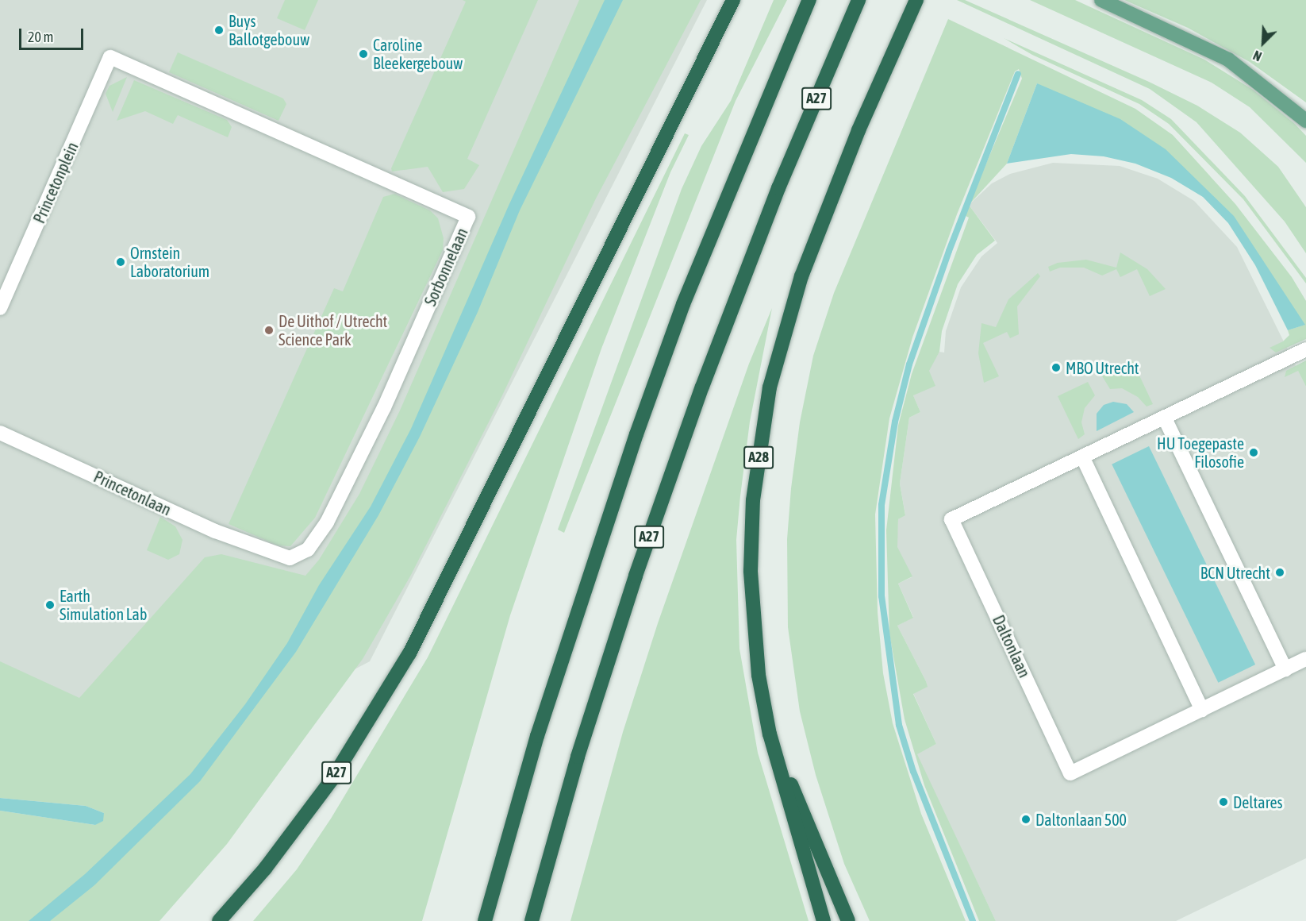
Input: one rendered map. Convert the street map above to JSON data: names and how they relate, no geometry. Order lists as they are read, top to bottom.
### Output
{
  "streets": {
    "highway": ["A27", "A28"],
    "street": [
      "Princetonplein",
      "Sorbonnelaan",
      "Princetonlaan",
      "Daltonlaan"
    ]
  },
  "crossings": [
    ["Princetonplein", "Sorbonnelaan"],
    ["Sorbonnelaan", "Princetonlaan"]
  ],
  "places": [
    "Buys Ballotgebouw",
    "Caroline Bleekergebouw",
    "Ornstein Laboratorium",
    "De Uithof / Utrecht Science Park",
    "MBO Utrecht",
    "HU Toegepaste Filosofie",
    "BCN Utrecht",
    "Earth Simulation Lab",
    "Deltares",
    "Daltonlaan 500"
  ],
  "scale_bar": "20 m",
  "north": "bottom left"
}
